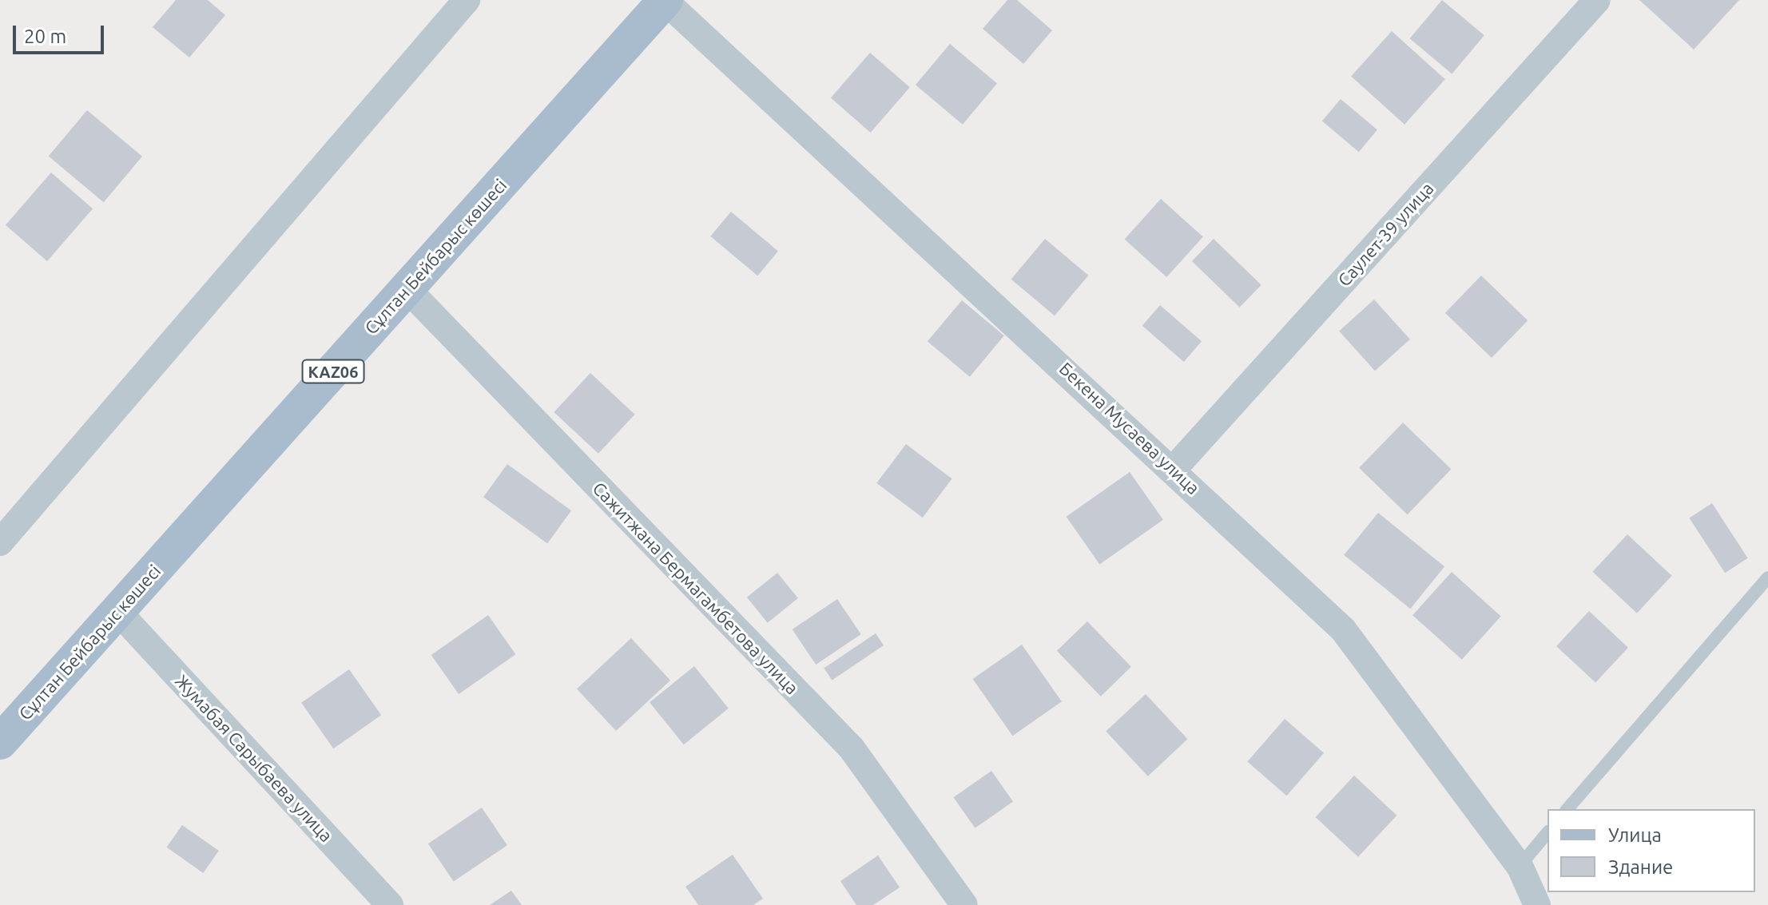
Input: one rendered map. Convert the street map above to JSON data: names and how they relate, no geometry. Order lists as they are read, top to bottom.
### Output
{
  "streets": {
    "main road": ["Сұлтан Бейбарыс көшесі", "KAZ06"],
    "street": [
      "Саулет-39 улица",
      "Бекена Мусаева улица",
      "Сажитжана Бермагамбетова улица",
      "Жумабая Сарыбаева улица"
    ]
  },
  "crossings": [
    ["Саулет-39 улица", "Бекена Мусаева улица"],
    ["Сұлтан Бейбарыс көшесі", "Бекена Мусаева улица"],
    ["Сұлтан Бейбарыс көшесі", "Сажитжана Бермагамбетова улица"],
    ["Сұлтан Бейбарыс көшесі", "Жумабая Сарыбаева улица"]
  ],
  "legend": ["Улица", "Здание"],
  "scale_bar": "20 m"
}
